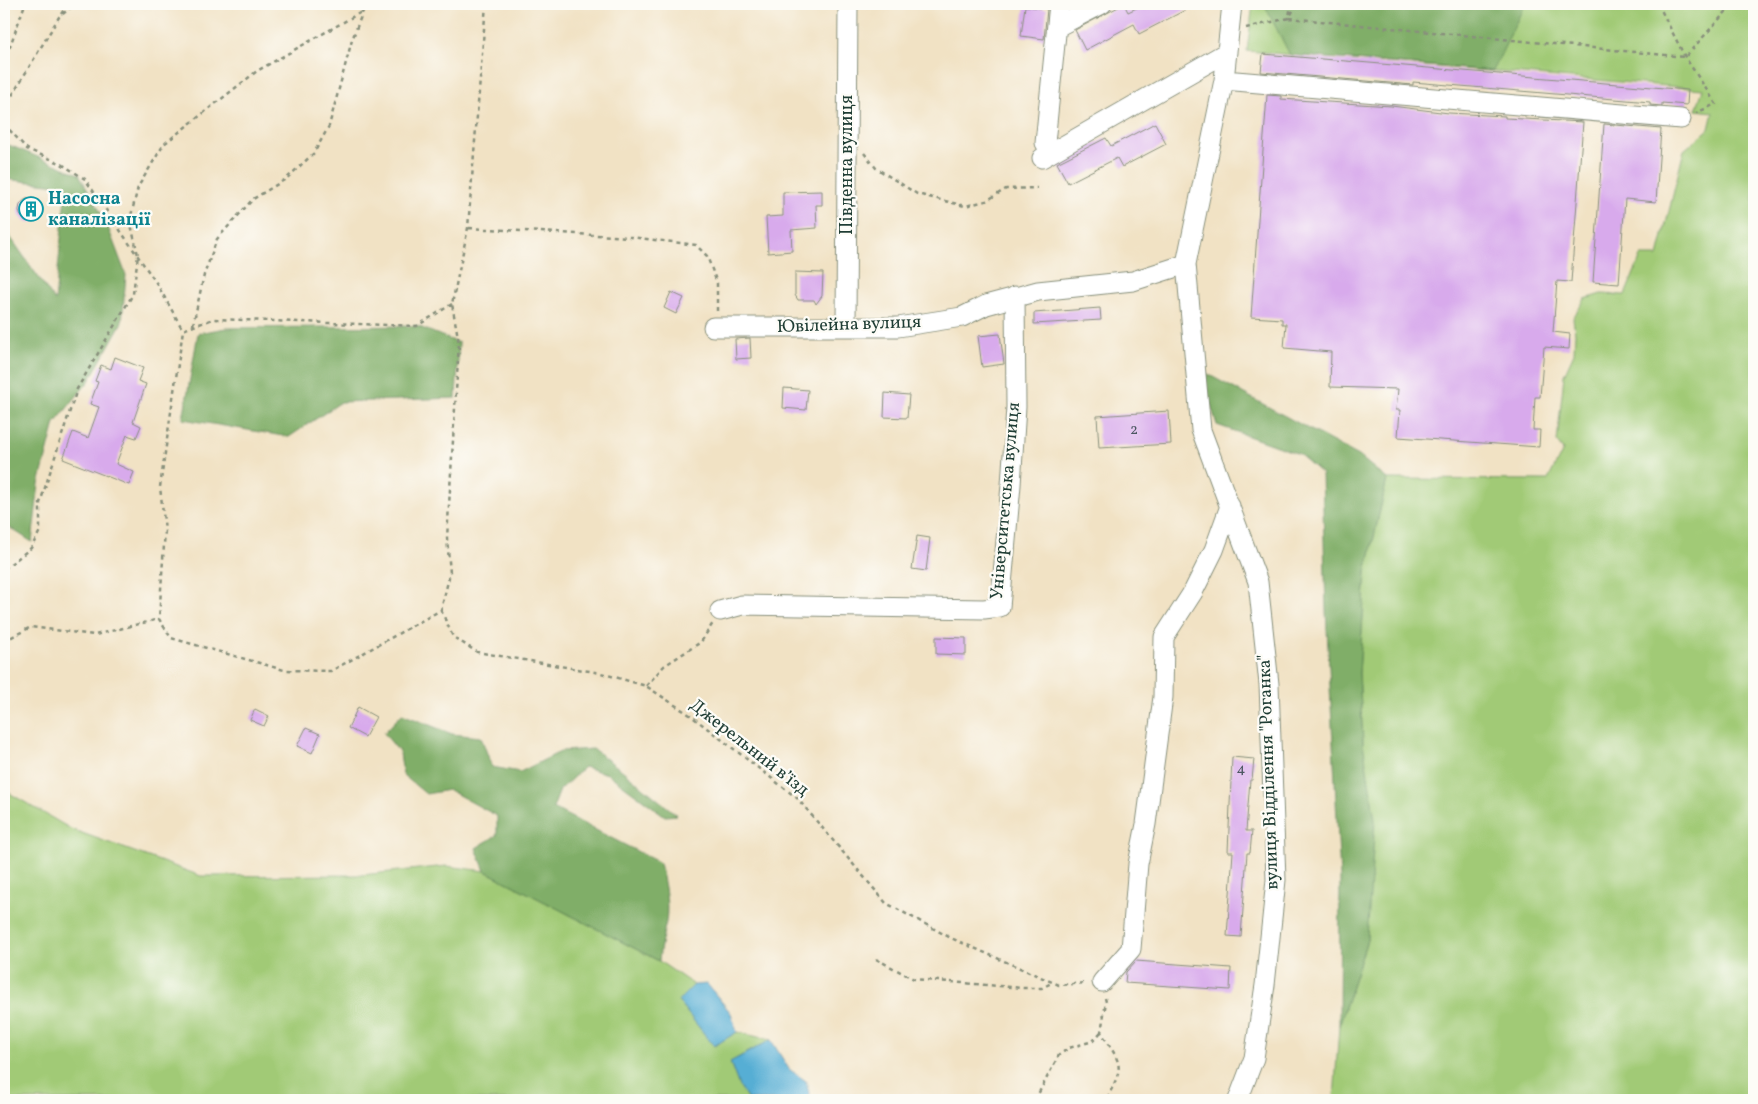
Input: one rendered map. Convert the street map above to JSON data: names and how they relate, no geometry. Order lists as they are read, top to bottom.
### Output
{
  "streets": {
    "street": [
      "Південна вулиця",
      "Ювілейна вулиця",
      "Університетська вулиця",
      "вулиця Відділення \"Роганка\""
    ],
    "path": ["Джерельний в’їзд"]
  },
  "crossings": [
    ["Південна вулиця", "Ювілейна вулиця"],
    ["Ювілейна вулиця", "Університетська вулиця"],
    ["Ювілейна вулиця", "вулиця Відділення \"Роганка\""]
  ],
  "places": {
    "building": ["Насосна каналізації"]
  },
  "house_numbers": ["2", "4"]
}
